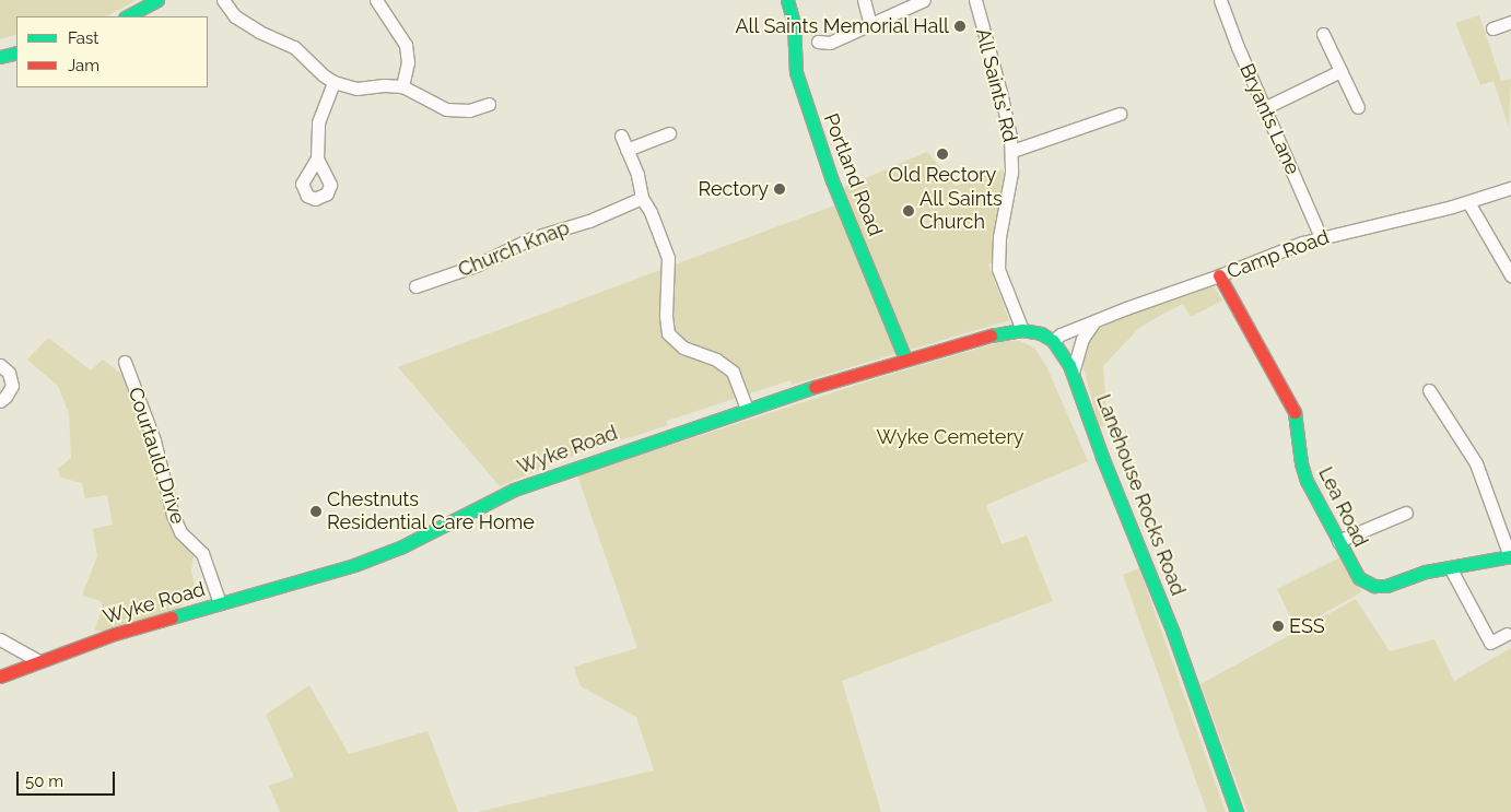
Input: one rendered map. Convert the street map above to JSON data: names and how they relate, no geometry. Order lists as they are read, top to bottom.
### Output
{
  "streets": {
    "main road": [
      "Portland Road",
      "Wyke Road",
      "Lanehouse Rocks Road",
      "Lea Road"
    ],
    "street": [
      "All Saints' Rd",
      "Bryants Lane",
      "Church Knap",
      "Camp Road",
      "Courtauld Drive"
    ]
  },
  "crossings": [
    ["Bryants Lane", "Camp Road"],
    ["Portland Road", "Wyke Road"],
    ["Camp Road", "Lanehouse Rocks Road"],
    ["Camp Road", "Lea Road"],
    ["Wyke Road", "Courtauld Drive"]
  ],
  "parks": ["Wyke Cemetery"],
  "places": [
    "All Saints Memorial Hall",
    "Old Rectory",
    "Rectory",
    "All Saints Church",
    "Chestnuts Residential Care Home",
    "ESS"
  ],
  "legend": ["Fast", "Jam"],
  "scale_bar": "50 m"
}
